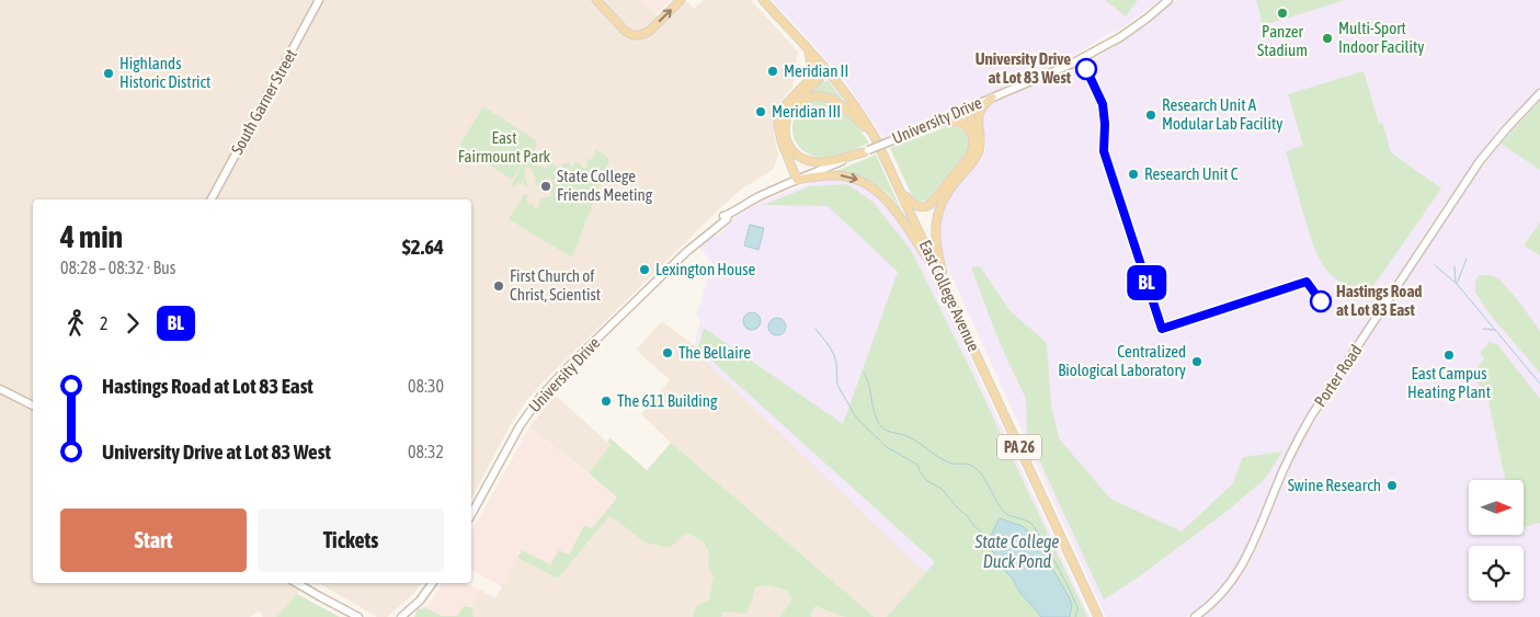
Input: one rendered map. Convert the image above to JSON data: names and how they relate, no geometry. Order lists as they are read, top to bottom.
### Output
{
  "streets": {
    "main road": [
      "South Garner Street",
      "University Drive",
      "East College Avenue",
      "Porter Road",
      "PA 26"
    ]
  },
  "water": ["State College Duck Pond"],
  "parks": ["East Fairmount Park"],
  "places": [
    "Panzer Stadium",
    "Multi-Sport Indoor Facility",
    "University Drive at Lot 83 West",
    "Meridian II",
    "Highlands Historic District",
    "Meridian III",
    "Research Unit A Modular Lab Facility",
    "Research Unit C",
    "State College Friends Meeting",
    "Lexington House",
    "First Church of Christ, Scientist",
    "Hastings Road at Lot 83 East",
    "The Bellaire",
    "East Campus Heating Plant",
    "Centralized Biological Laboratory",
    "The 611 Building",
    "Swine Research"
  ],
  "lines": ["bus line BL"],
  "north": "right",
  "page": {
    "on_map": "BL",
    "heading": ["4 min", "08:28 – 08:32 · Bus", "$2.64"],
    "legs": ["2", "BL"],
    "list": [
      {
        "name": "Hastings Road at Lot 83 East",
        "value": "08:30"
      },
      {
        "name": "University Drive at Lot 83 West",
        "value": "08:32"
      }
    ],
    "buttons": ["Start", "Tickets"]
  }
}
